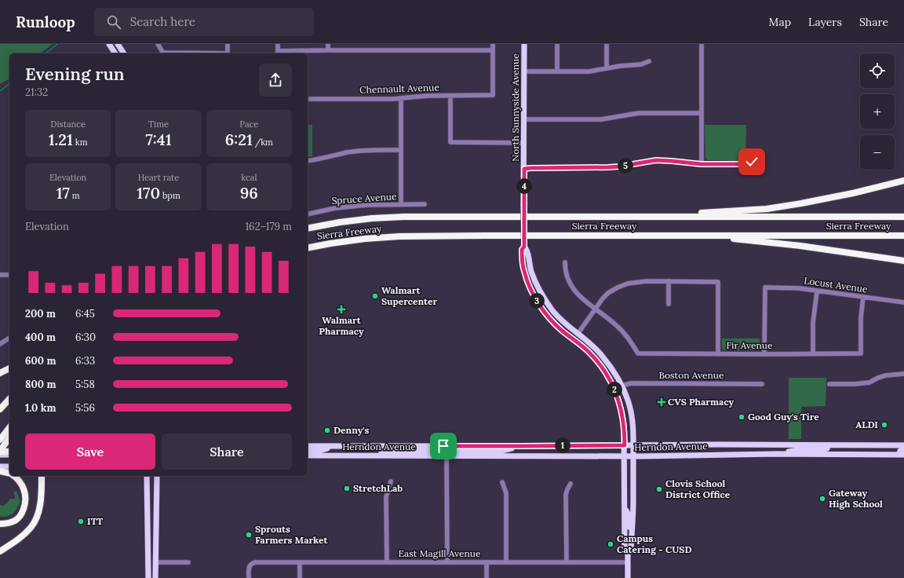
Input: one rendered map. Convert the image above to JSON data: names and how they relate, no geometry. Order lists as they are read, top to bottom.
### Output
{
  "streets": {
    "highway": ["Sierra Freeway"],
    "main road": ["North Sunnyside Avenue", "Herndon Avenue"],
    "street": [
      "Chennault Avenue",
      "Spruce Avenue",
      "Locust Avenue",
      "Fir Avenue",
      "Boston Avenue",
      "East Magill Avenue"
    ]
  },
  "crossings": [
    ["North Sunnyside Avenue", "Boston Avenue"],
    ["North Sunnyside Avenue", "Herndon Avenue"],
    ["North Sunnyside Avenue", "East Magill Avenue"],
    ["Locust Avenue", "Fir Avenue"]
  ],
  "places": {
    "other": [
      "Walmart Supercenter",
      "Good Guy's Tire",
      "ALDI",
      "Denny's",
      "StretchLab",
      "Clovis School District Office",
      "Gateway High School",
      "ITT",
      "Sprouts Farmers Market",
      "Campus Catering - CUSD"
    ],
    "health": ["Walmart Pharmacy", "CVS Pharmacy"]
  },
  "page": {
    "header": "Runloop",
    "search": "Search here",
    "nav": ["Map", "Layers", "Share"],
    "map_buttons": ["+", "−"],
    "heading": ["Evening run", "21:32"],
    "stats": [
      ["Distance", "1.21 km"],
      ["Time", "7:41"],
      ["Pace", "6:21 /km"],
      ["Elevation", "17 m"],
      ["Heart rate", "170 bpm"],
      ["kcal", "96"]
    ],
    "pins": [
      "5",
      "4",
      "3",
      "2",
      "1"
    ],
    "chart": ["Elevation", "162–179 m"],
    "list": [
      {
        "name": "200 m",
        "note": "6:45"
      },
      {
        "name": "400 m",
        "note": "6:30"
      },
      {
        "name": "600 m",
        "note": "6:33"
      },
      {
        "name": "800 m",
        "note": "5:58"
      },
      {
        "name": "1.0 km",
        "note": "5:56"
      }
    ],
    "buttons": ["Save", "Share"]
  }
}
